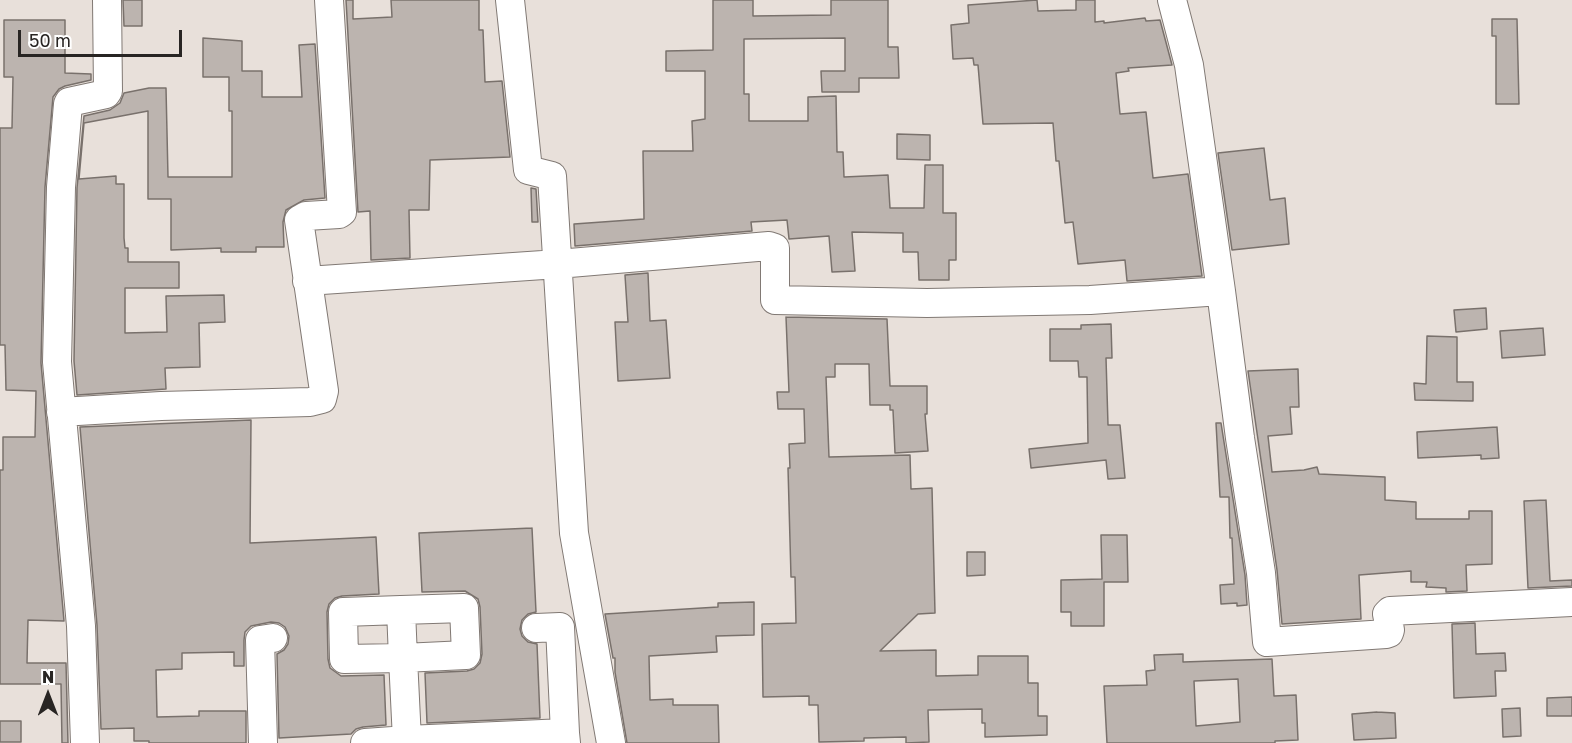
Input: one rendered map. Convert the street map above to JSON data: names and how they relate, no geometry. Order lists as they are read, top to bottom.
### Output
{
  "scale_bar": "50 m",
  "north": "top"
}
